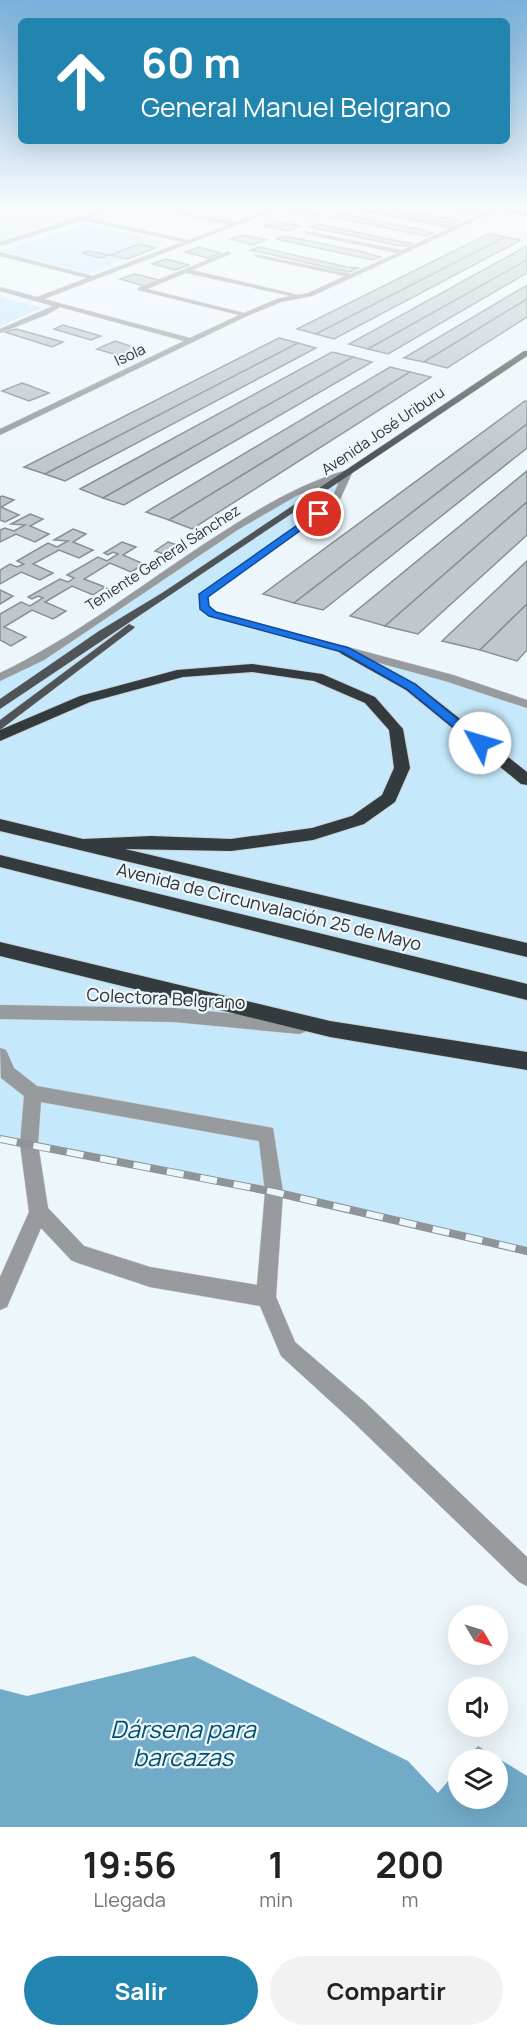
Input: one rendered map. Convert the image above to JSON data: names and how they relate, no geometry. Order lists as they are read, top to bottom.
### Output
{
  "streets": {
    "highway": ["Avenida de Circunvalación 25 de Mayo"],
    "main road": ["Avenida José Uriburu"],
    "street": ["Isola", "Teniente General Sánchez", "Colectora Belgrano"]
  },
  "crossings": [
    ["Avenida José Uriburu", "Teniente General Sánchez"]
  ],
  "water": ["Dársena para barcazas"],
  "north": "bottom right",
  "page": {
    "turn": ["60 m", "General Manuel Belgrano"],
    "eta": [
      "19:56",
      "Llegada",
      "1",
      "min",
      "200",
      "m"
    ],
    "buttons": ["Salir", "Compartir"]
  }
}
